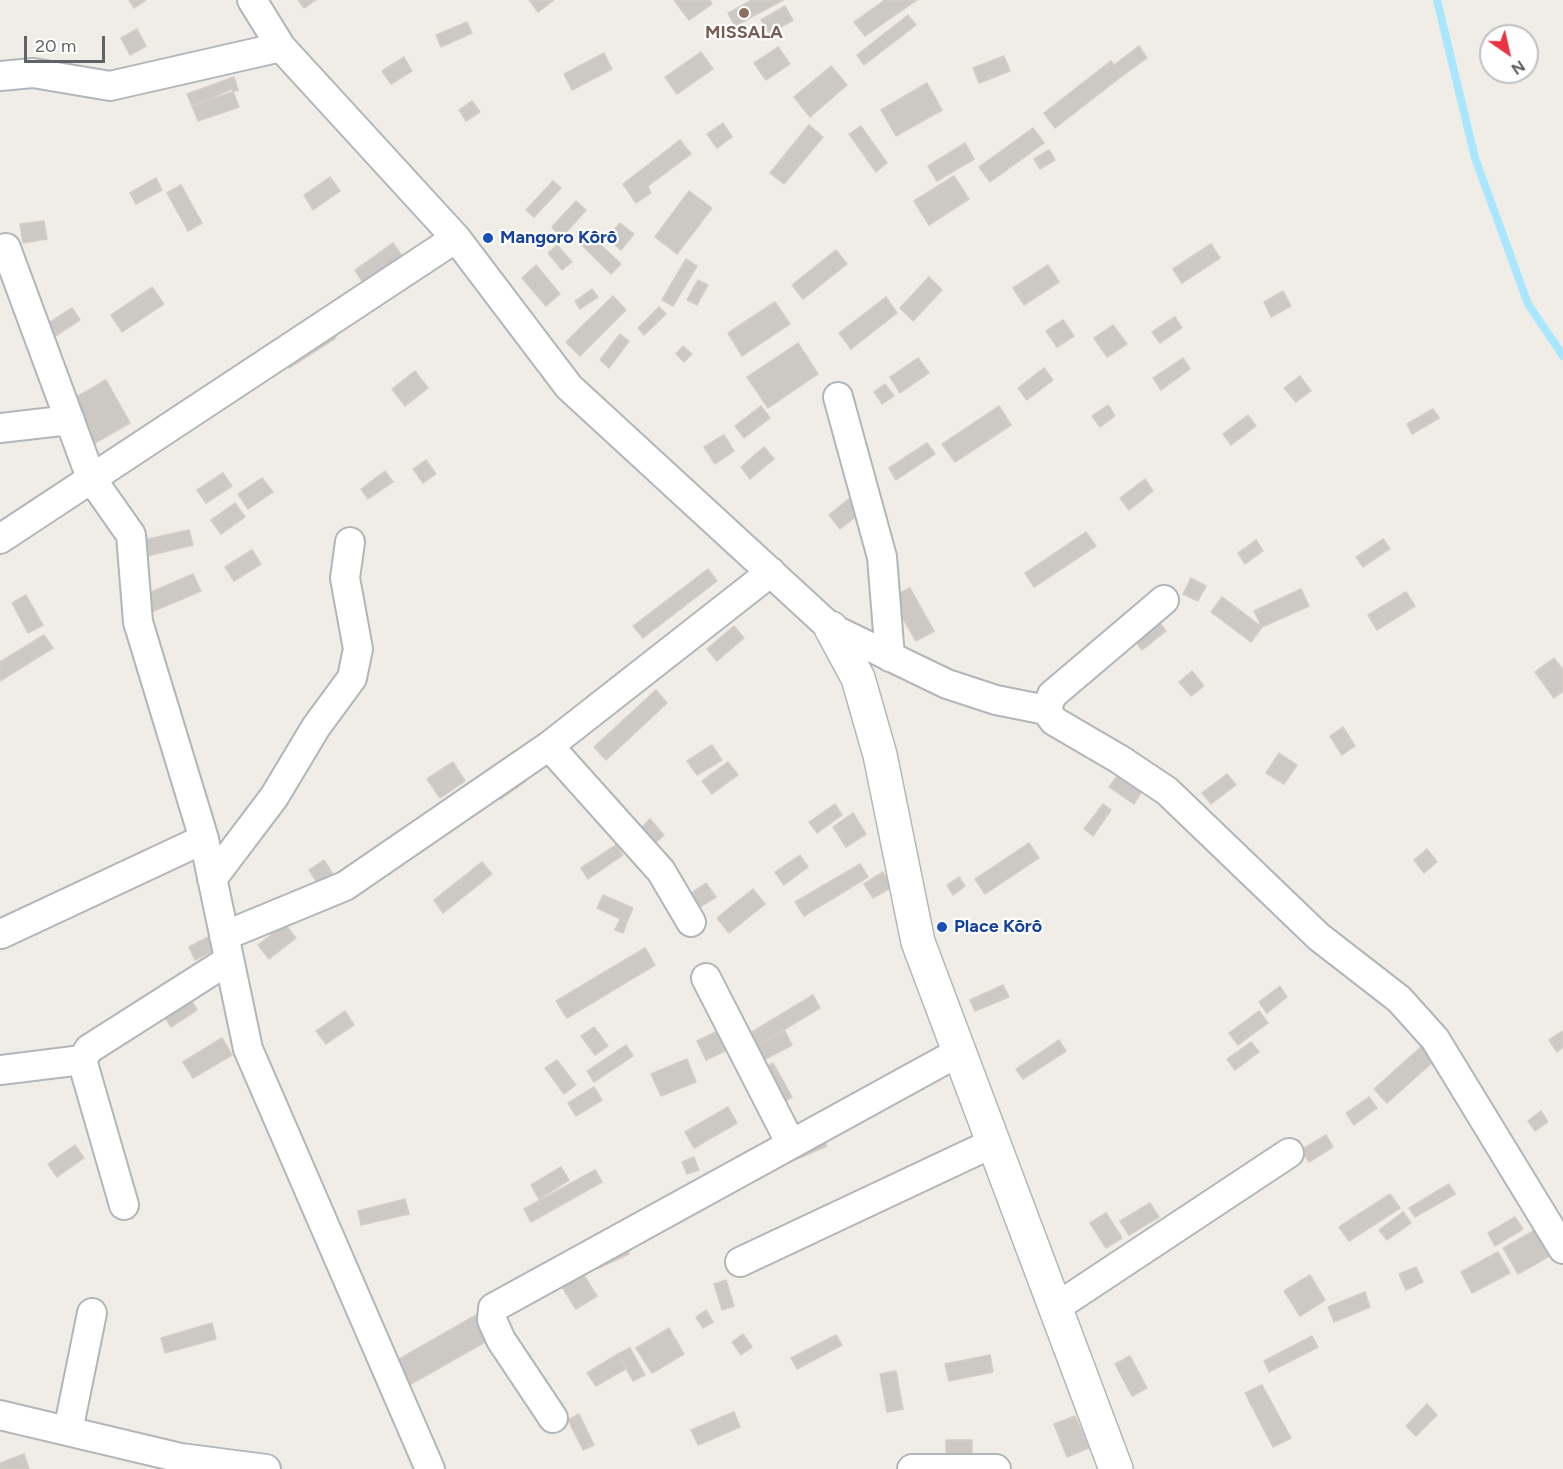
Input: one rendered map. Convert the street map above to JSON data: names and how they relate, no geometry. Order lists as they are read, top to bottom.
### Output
{
  "places": ["MISSALA", "Mangoro Kôrô", "Place Kôrô"],
  "scale_bar": "20 m",
  "north": "bottom right"
}
